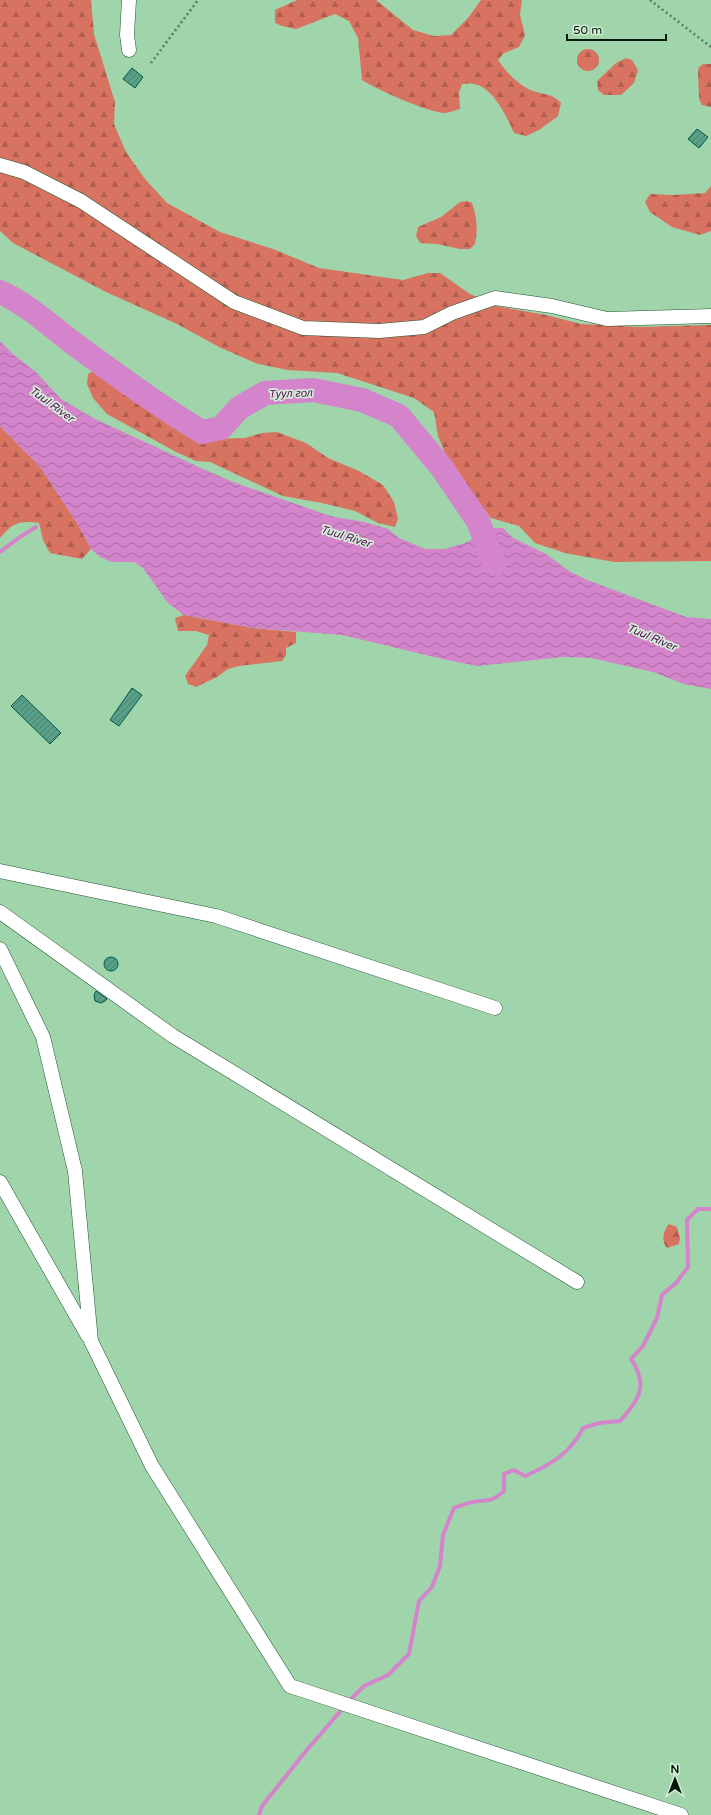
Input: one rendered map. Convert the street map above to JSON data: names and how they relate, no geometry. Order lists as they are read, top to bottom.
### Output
{
  "water": ["Туул гол", "Tuul River"],
  "scale_bar": "50 m",
  "north": "top"
}
